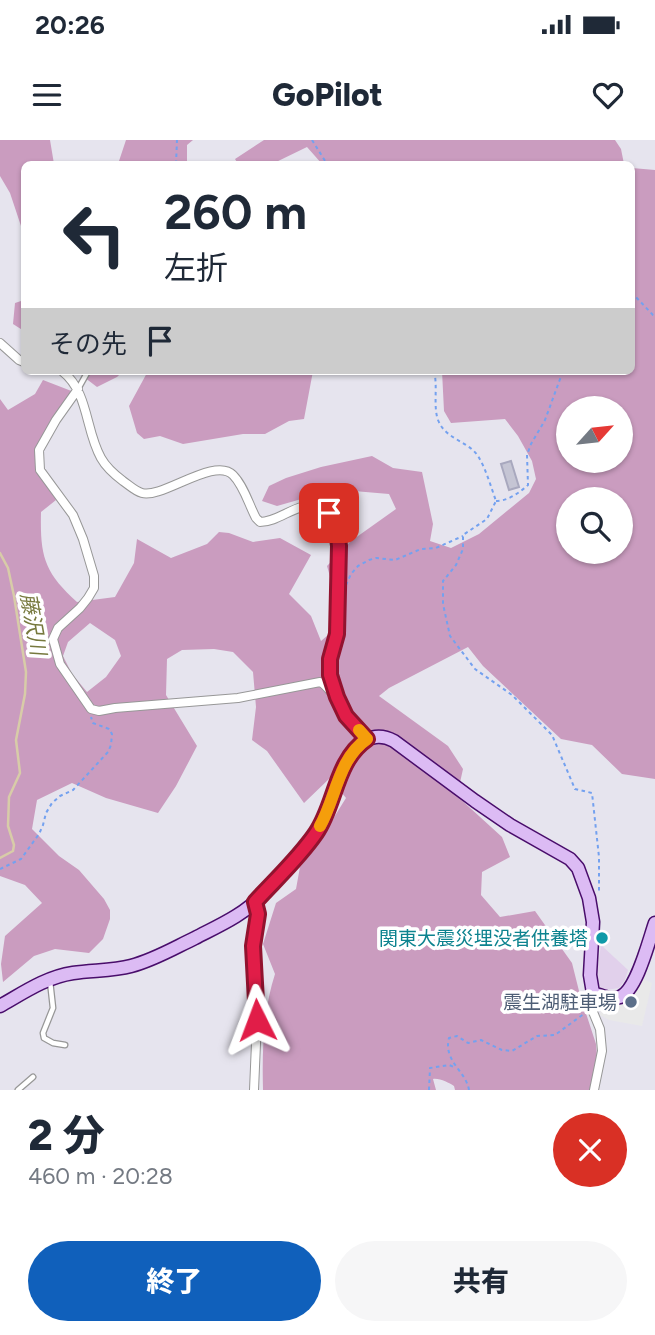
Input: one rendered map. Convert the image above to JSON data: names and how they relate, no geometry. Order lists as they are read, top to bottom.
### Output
{
  "water": ["藤沢川"],
  "places": ["関東大震災埋没者供養塔", "震生湖駐車場"],
  "north": "top right",
  "page": {
    "status": "20:26",
    "header": "GoPilot",
    "turn": ["260 m", "左折"],
    "then": "その先",
    "heading": ["2 分", "460 m · 20:28"],
    "buttons": ["終了", "共有"]
  }
}
